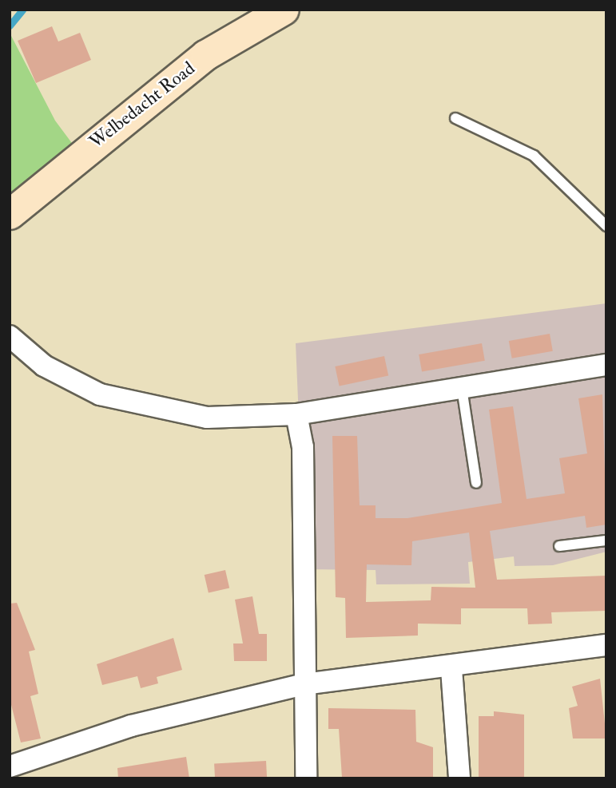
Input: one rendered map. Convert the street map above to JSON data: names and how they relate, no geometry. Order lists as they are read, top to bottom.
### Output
{
  "streets": {
    "street": ["Welbedacht Road"]
  }
}
